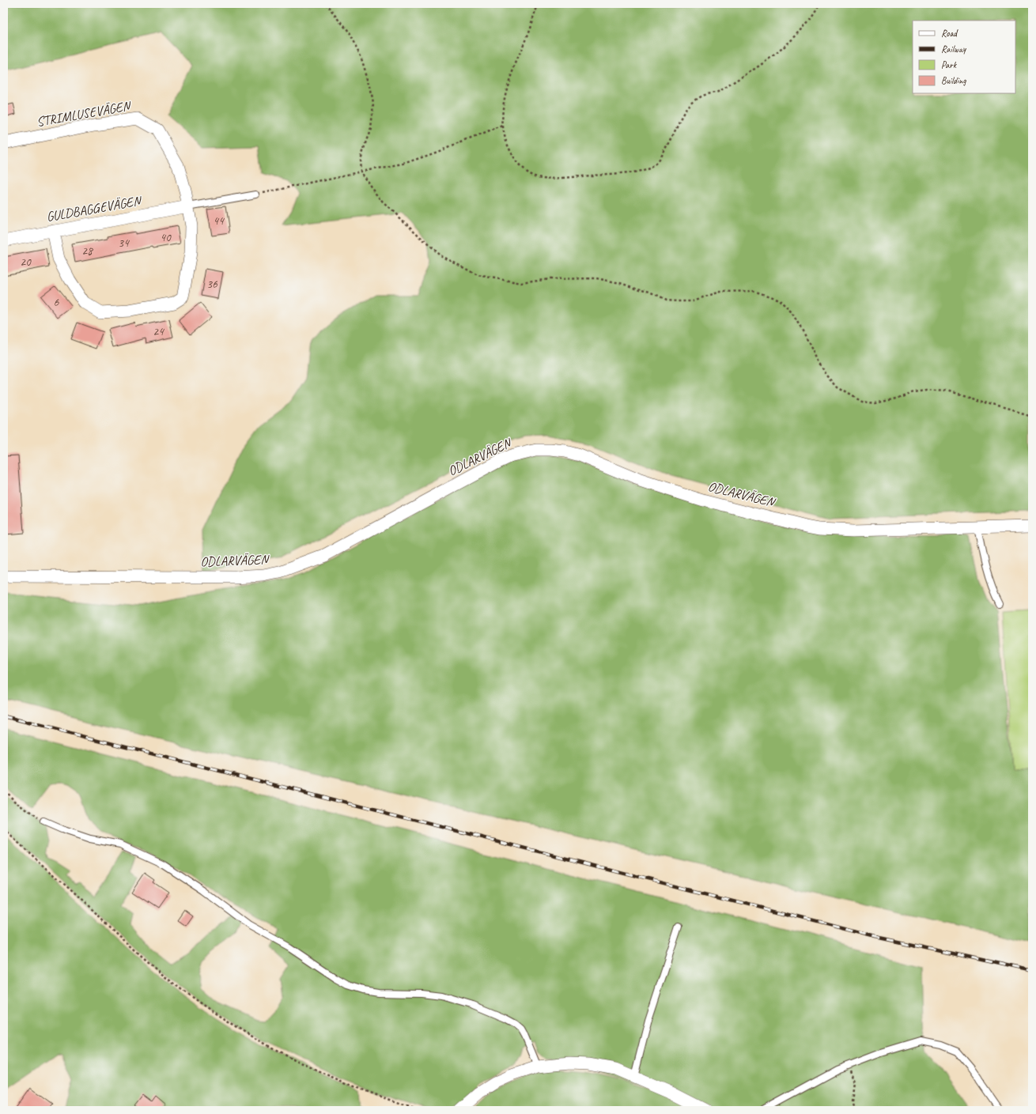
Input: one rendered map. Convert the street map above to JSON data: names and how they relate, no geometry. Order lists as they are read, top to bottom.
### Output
{
  "streets": {
    "street": ["STRIMLUSEVÄGEN", "GULDBAGGEVÄGEN", "ODLARVÄGEN"]
  },
  "crossings": [
    ["STRIMLUSEVÄGEN", "GULDBAGGEVÄGEN"]
  ],
  "house_numbers": [
    "44",
    "40",
    "34",
    "28",
    "20",
    "36",
    "6",
    "24"
  ],
  "legend": [
    "Road",
    "Railway",
    "Park",
    "Building"
  ]
}
